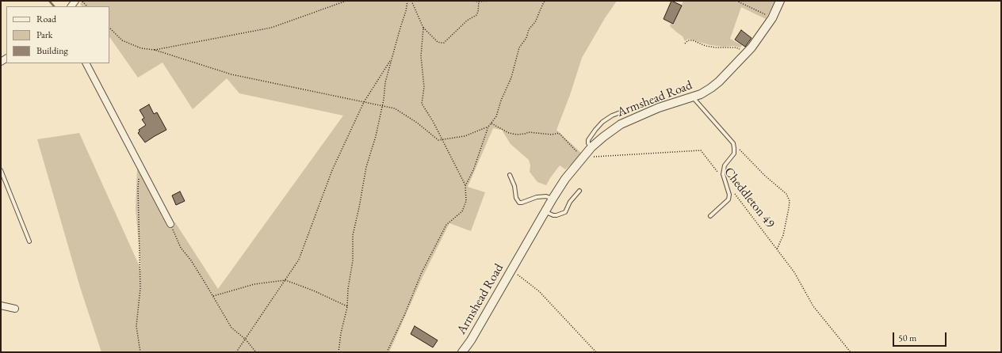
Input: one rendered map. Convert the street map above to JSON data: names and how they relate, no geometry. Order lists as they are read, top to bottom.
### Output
{
  "streets": {
    "street": ["Armshead Road"],
    "path": ["Cheddleton 49"]
  },
  "crossings": [
    ["Armshead Road", "Cheddleton 49"]
  ],
  "legend": ["Road", "Park", "Building"],
  "scale_bar": "50 m"
}
